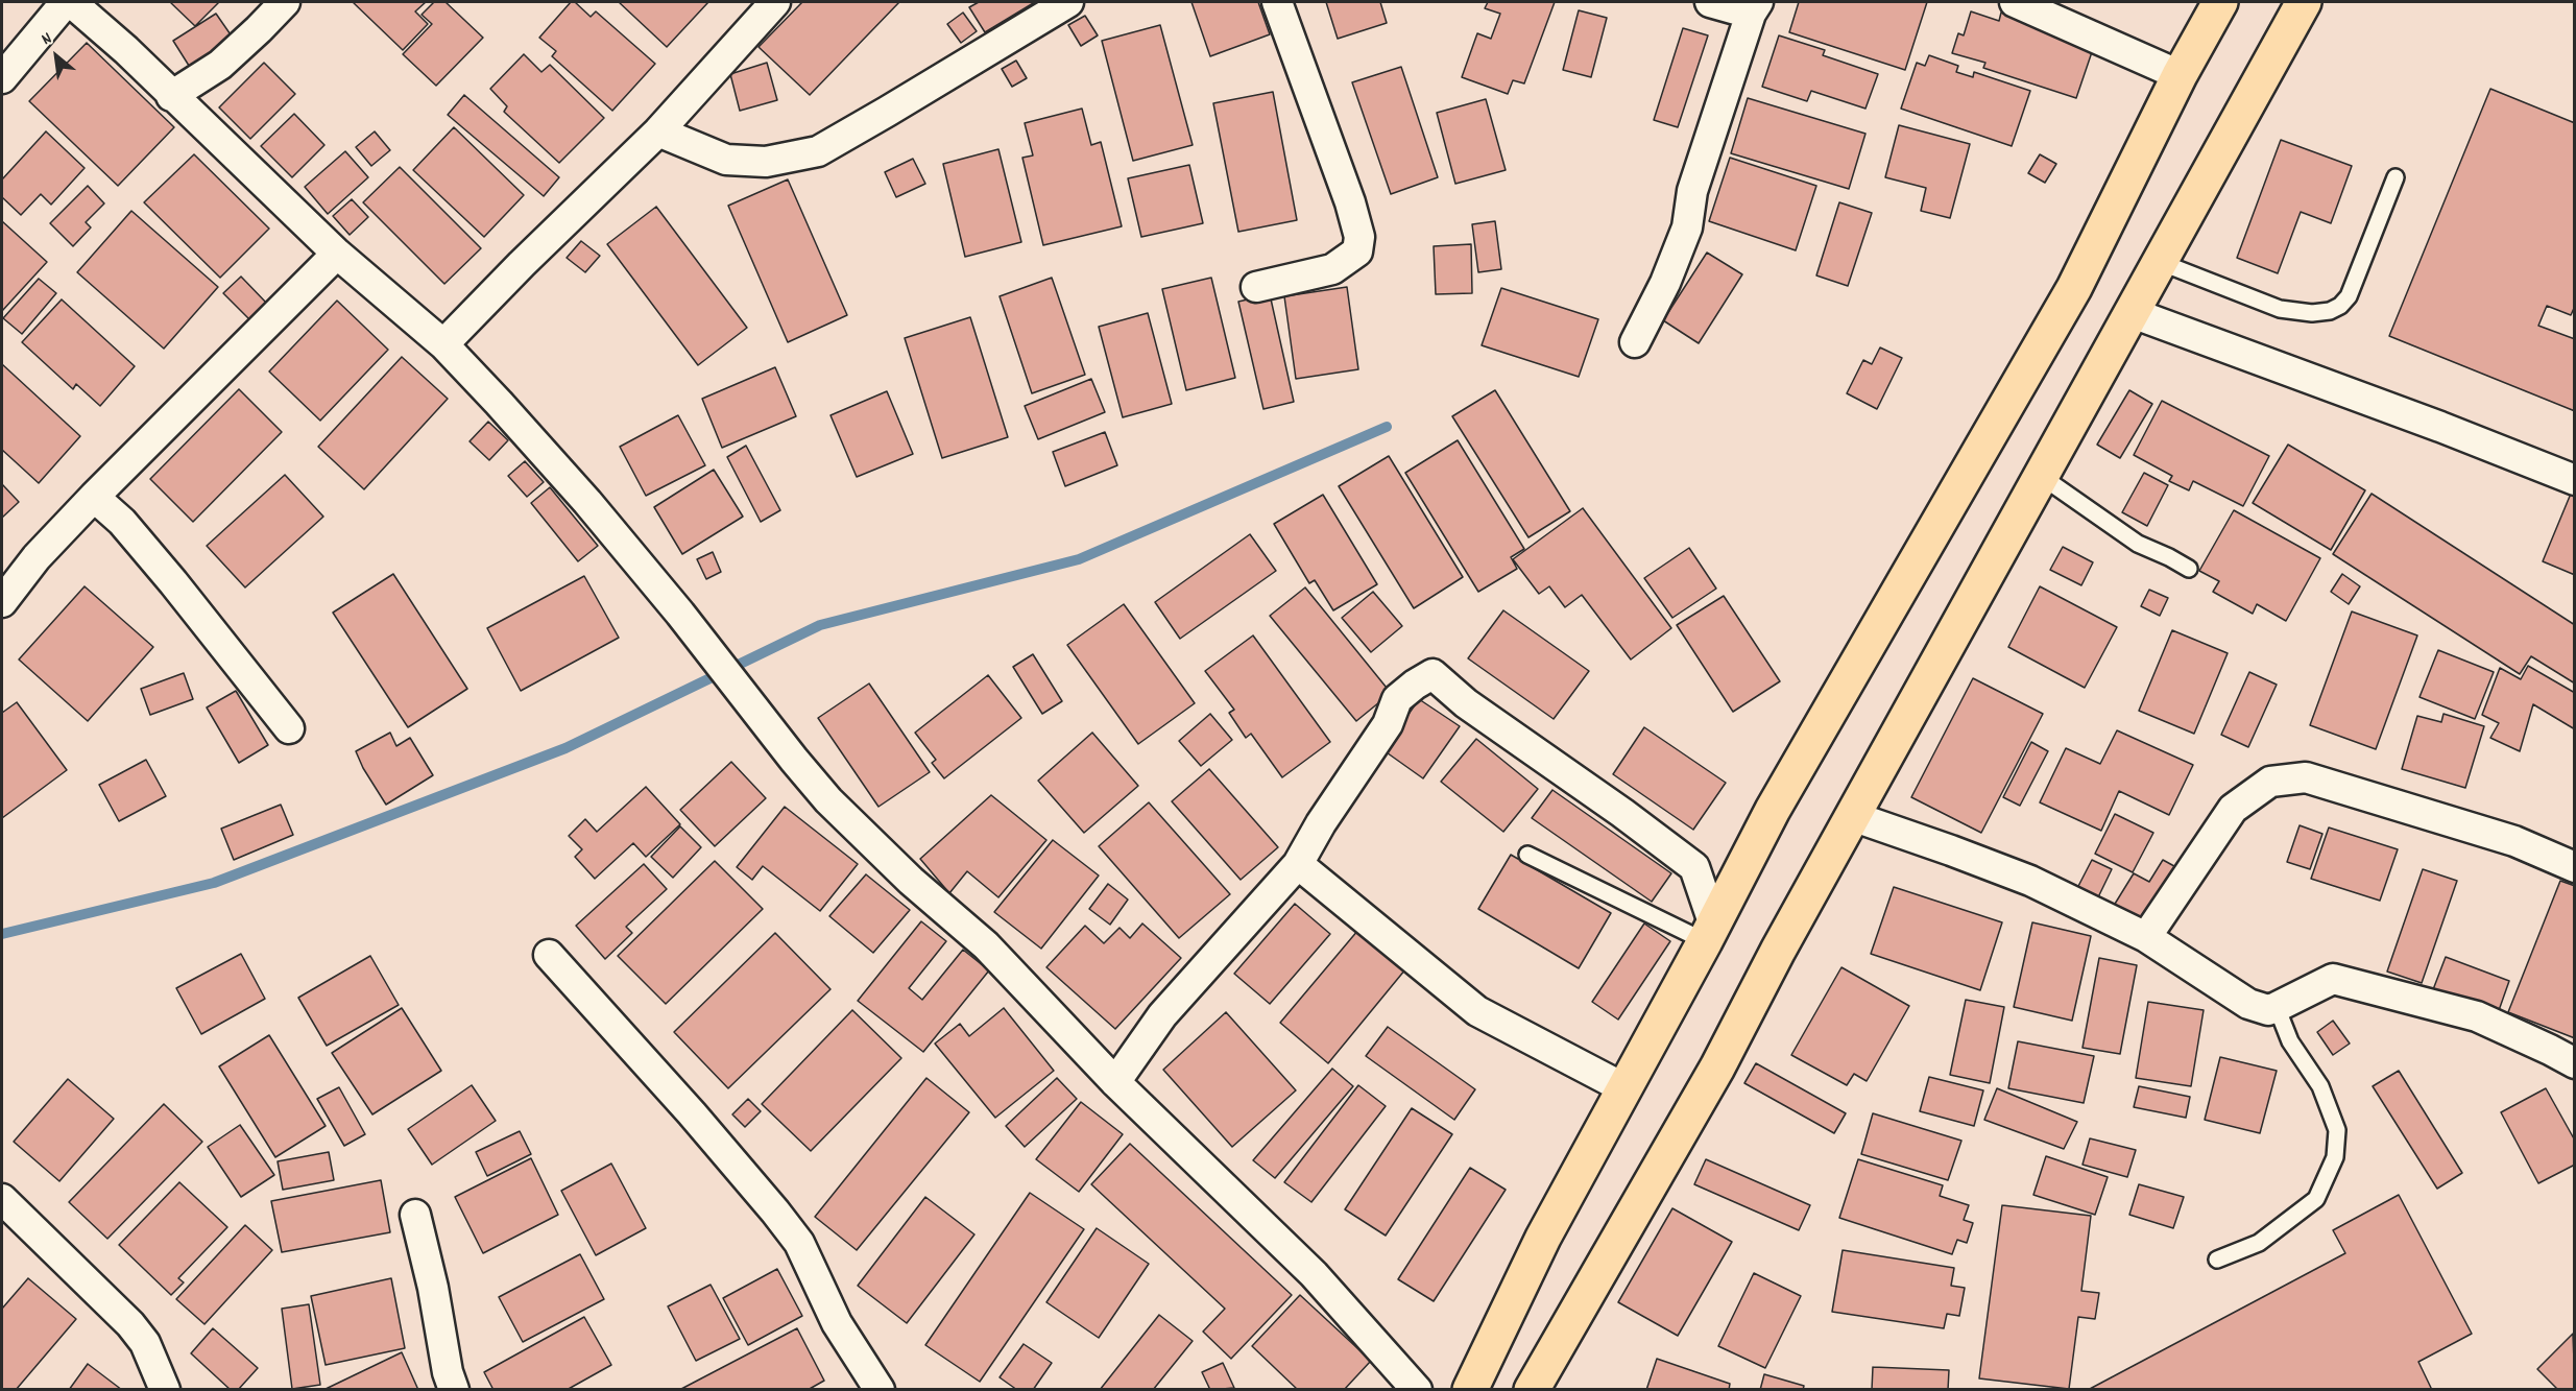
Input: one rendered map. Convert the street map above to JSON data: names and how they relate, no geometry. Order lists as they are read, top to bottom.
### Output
{
  "north": "top left"
}
